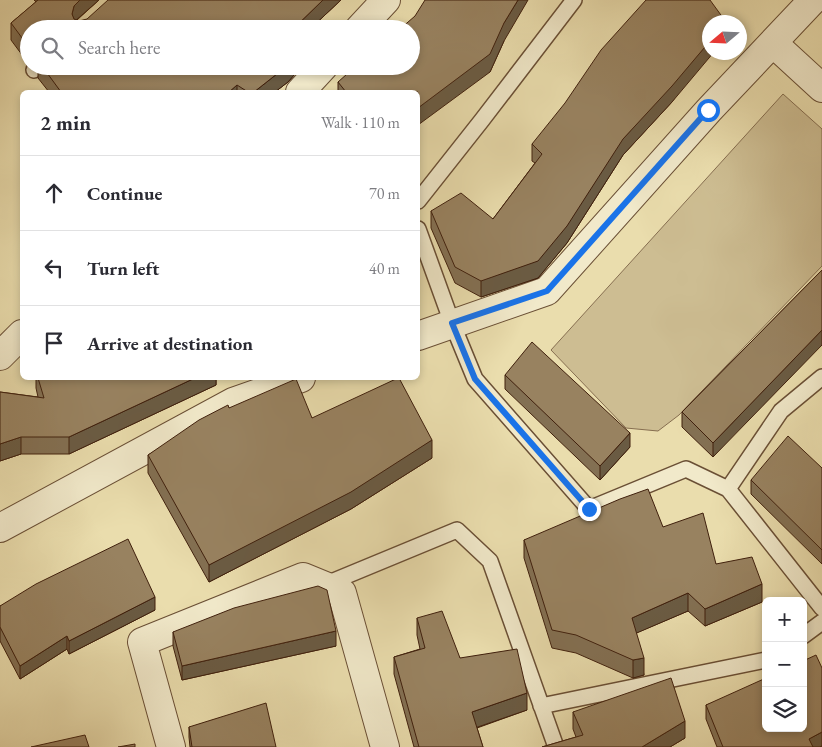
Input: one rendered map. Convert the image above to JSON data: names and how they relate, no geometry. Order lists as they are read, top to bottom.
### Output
{
  "north": "left",
  "page": {
    "search": "Search here",
    "heading": ["2 min", "Walk · 110 m"],
    "list": [
      ["Continue", "70 m"],
      ["Turn left", "40 m"],
      "Arrive at destination"
    ],
    "map_buttons": ["+", "−"]
  }
}
